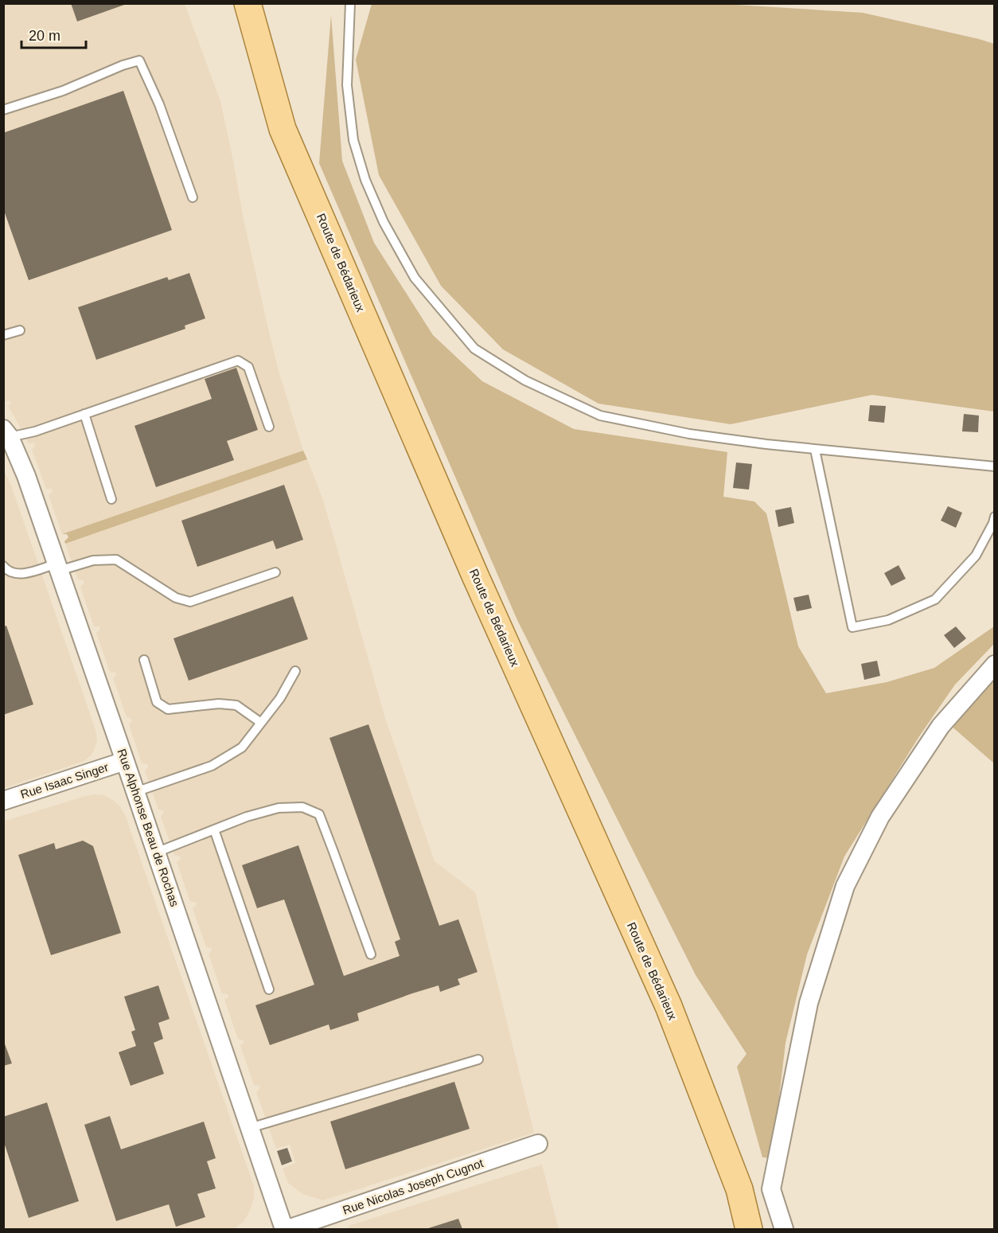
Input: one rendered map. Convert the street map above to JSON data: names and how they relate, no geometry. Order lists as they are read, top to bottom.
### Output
{
  "streets": {
    "main road": ["Route de Bédarieux"],
    "street": ["Rue Isaac Singer", "Rue Alphonse Beau de Rochas", "Rue Nicolas Joseph Cugnot"]
  },
  "crossings": [
    ["Rue Isaac Singer", "Rue Alphonse Beau de Rochas"]
  ],
  "scale_bar": "20 m"
}
